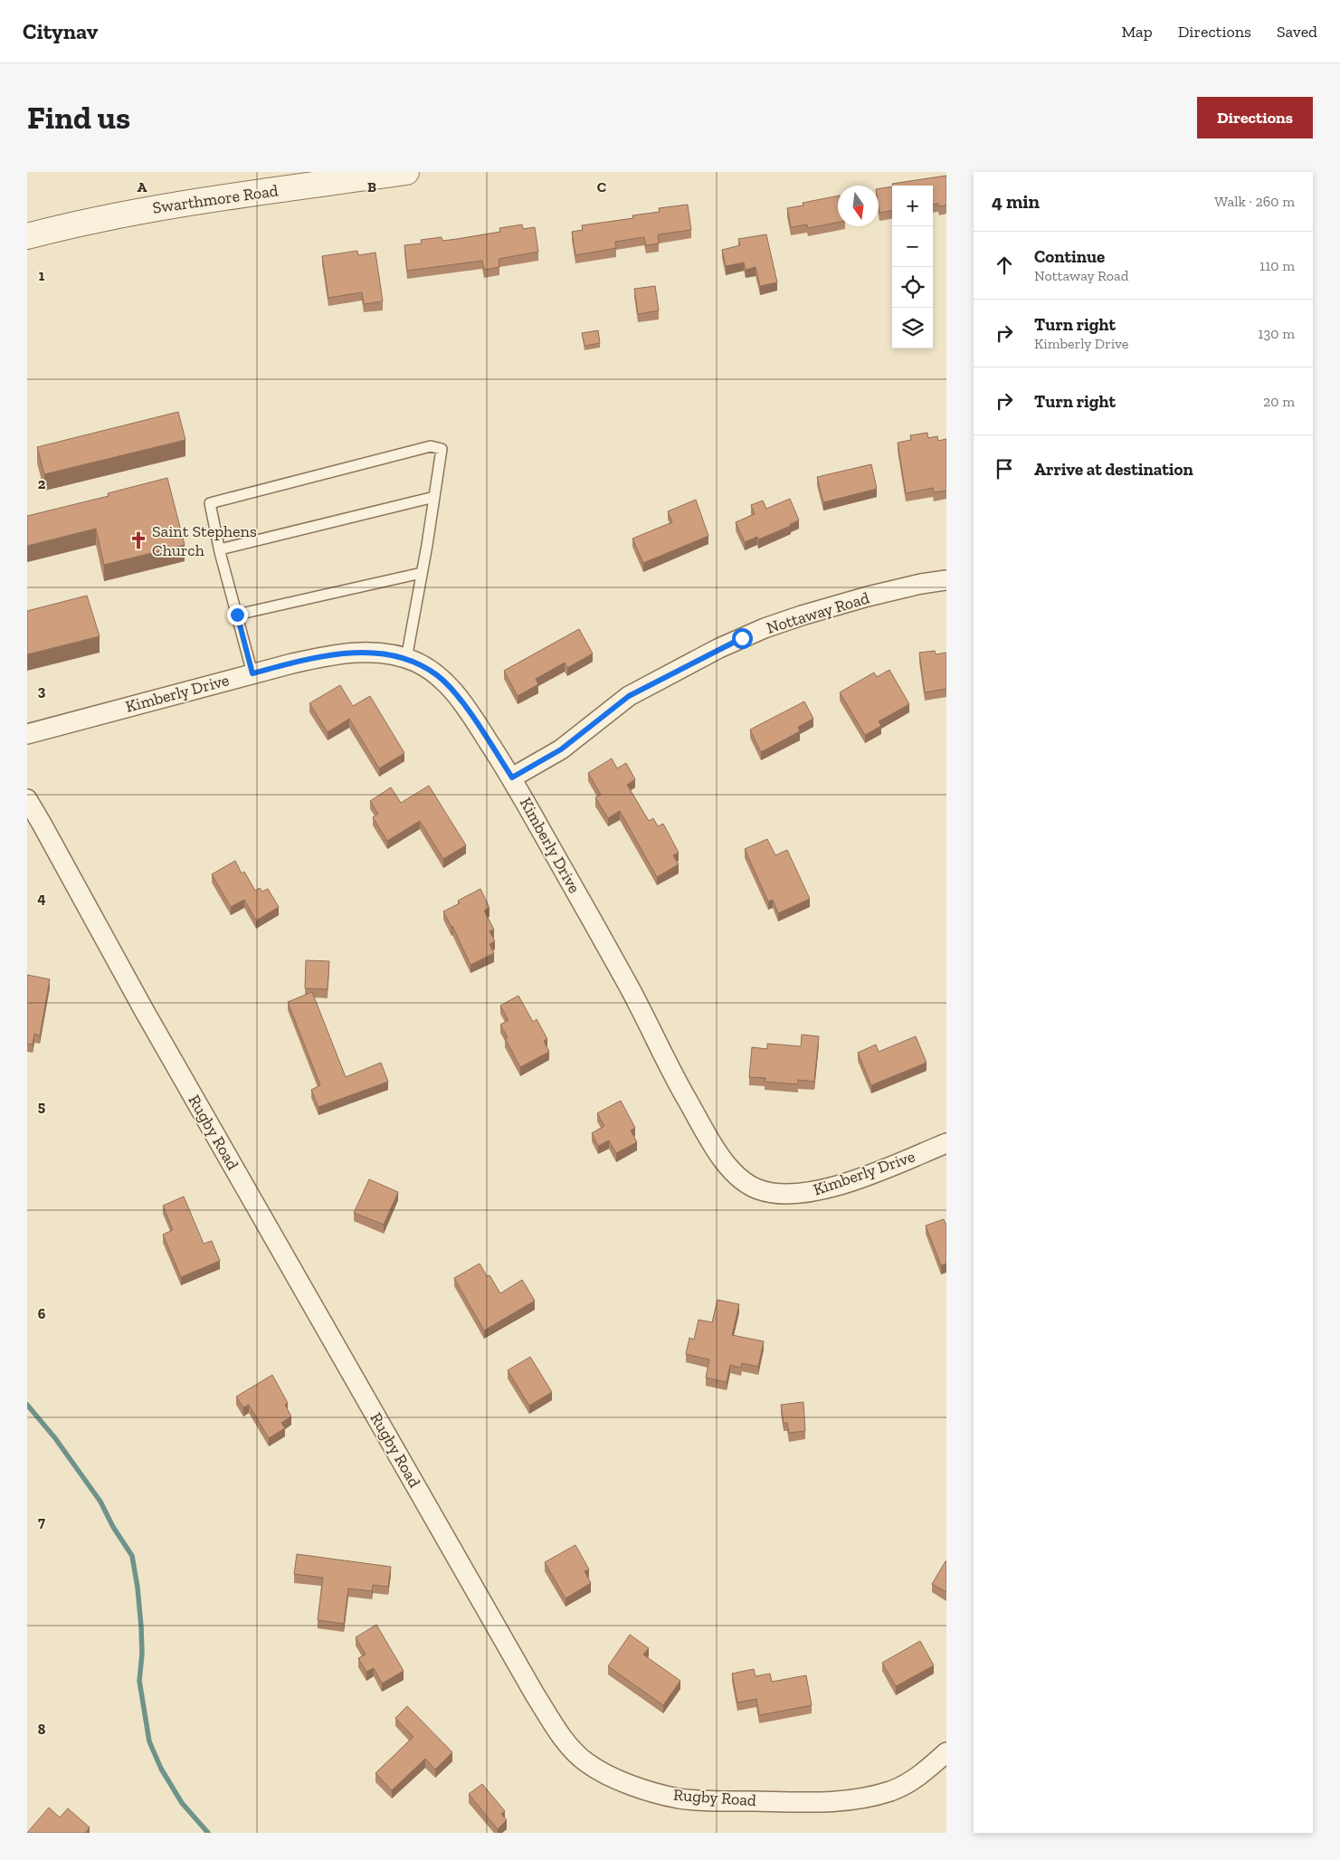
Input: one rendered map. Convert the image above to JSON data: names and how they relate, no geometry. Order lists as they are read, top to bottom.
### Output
{
  "streets": {
    "street": [
      "Swarthmore Road",
      "Nottaway Road",
      "Kimberly Drive",
      "Rugby Road"
    ]
  },
  "crossings": [
    ["Nottaway Road", "Kimberly Drive"]
  ],
  "places": {
    "church": ["Saint Stephens Church"]
  },
  "north": "bottom",
  "page": {
    "header": "Citynav",
    "nav": ["Map", "Directions", "Saved"],
    "buttons": "Directions",
    "title": "Find us",
    "heading": ["4 min", "Walk · 260 m"],
    "map_buttons": ["+", "−"],
    "list": [
      ["Continue", "Nottaway Road", "110 m"],
      ["Turn right", "Kimberly Drive", "130 m"],
      ["Turn right", "20 m"],
      "Arrive at destination"
    ]
  },
  "grid": {
    "columns": ["A", "B", "C"],
    "rows": [
      "1",
      "2",
      "3",
      "4",
      "5",
      "6",
      "7",
      "8"
    ]
  }
}
